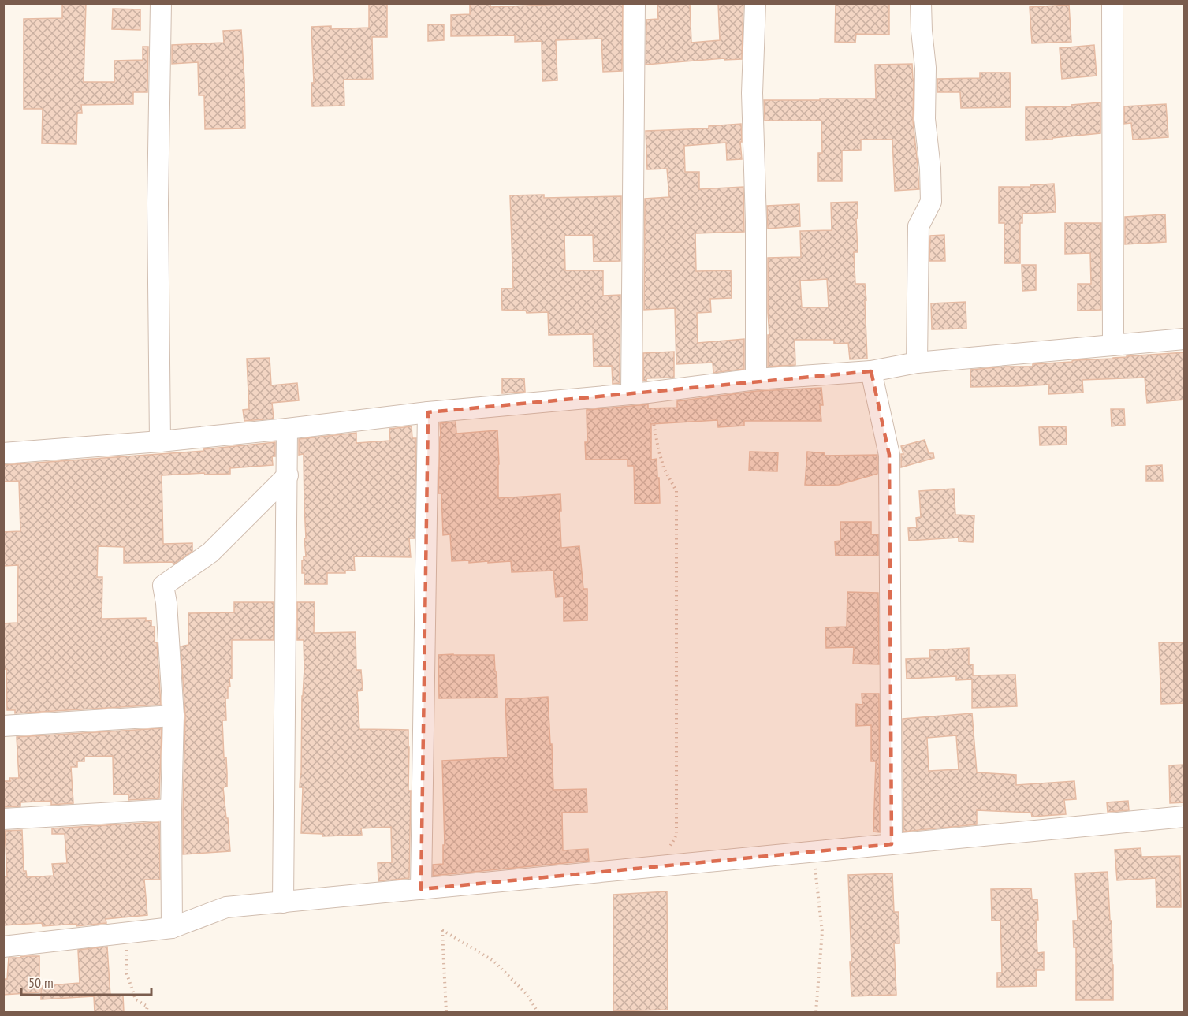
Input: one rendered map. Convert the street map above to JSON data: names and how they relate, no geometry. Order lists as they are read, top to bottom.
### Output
{
  "scale_bar": "50 m"
}
